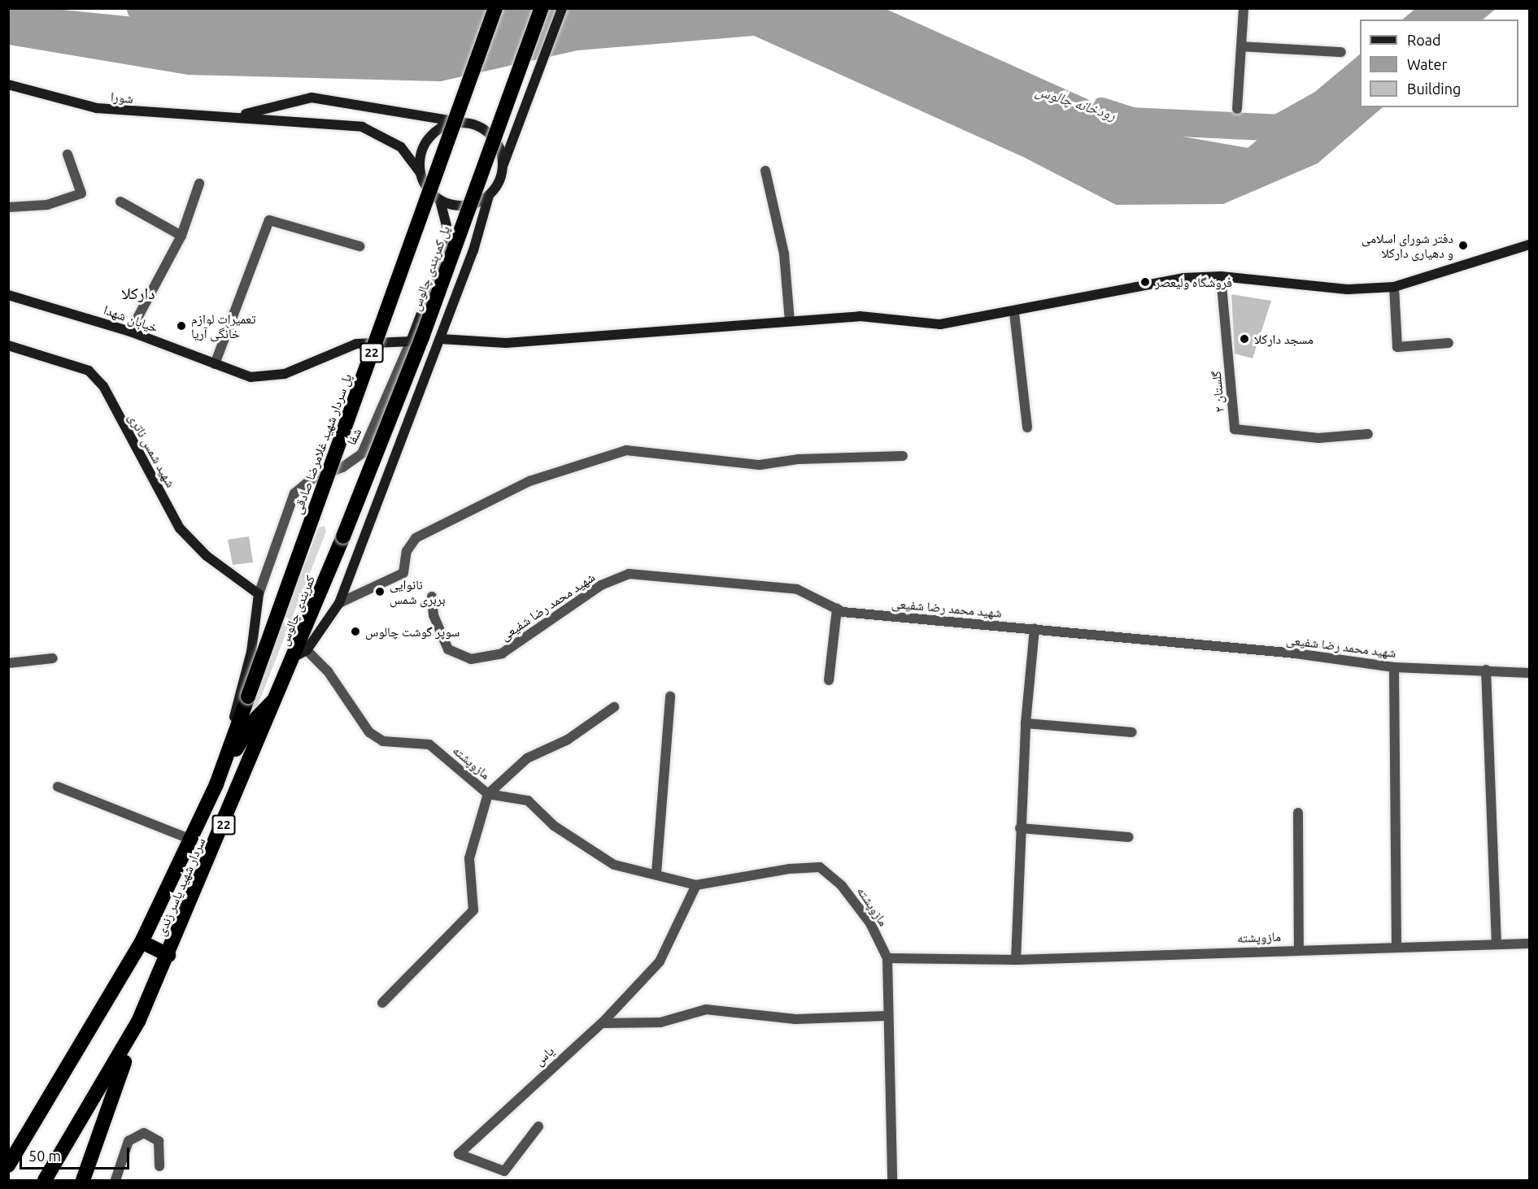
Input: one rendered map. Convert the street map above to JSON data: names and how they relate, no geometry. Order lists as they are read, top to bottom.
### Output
{
  "streets": {
    "highway": [
      "پل کمربندی چالوس",
      "22",
      "پل سردار شهید غلامرضا صادقی",
      "کمربندی چالوس",
      "سردار شهید یاسر زندی"
    ],
    "street": [
      "شورا",
      "خیابان شهدا",
      "گلستان ۲",
      "شفا",
      "شهید شمس ناتری",
      "شهید محمد رضا شفیعی",
      "مازوپشته",
      "یاس"
    ]
  },
  "crossings": [
    ["پل کمربندی چالوس", "کمربندی چالوس"],
    ["خیابان شهدا", "شفا"],
    ["شفا", "شهید شمس ناتری"],
    ["پل سردار شهید غلامرضا صادقی", "سردار شهید یاسر زندی"],
    ["کمربندی چالوس", "مازوپشته"],
    ["کمربندی چالوس", "سردار شهید یاسر زندی"],
    ["مازوپشته", "یاس"]
  ],
  "districts": ["دارکلا"],
  "water": ["رودخانه چالوس"],
  "places": [
    "دفتر شورای اسلامی و دهیاری دارکلا",
    "فروشگاه ولیعصر",
    "تعمیرات لوازم خانگی آریا",
    "مسجد دارکلا",
    "نانوایی بربری شمس",
    "سوپر گوشت چالوس"
  ],
  "legend": ["Road", "Water", "Building"],
  "scale_bar": "50 m"
}
